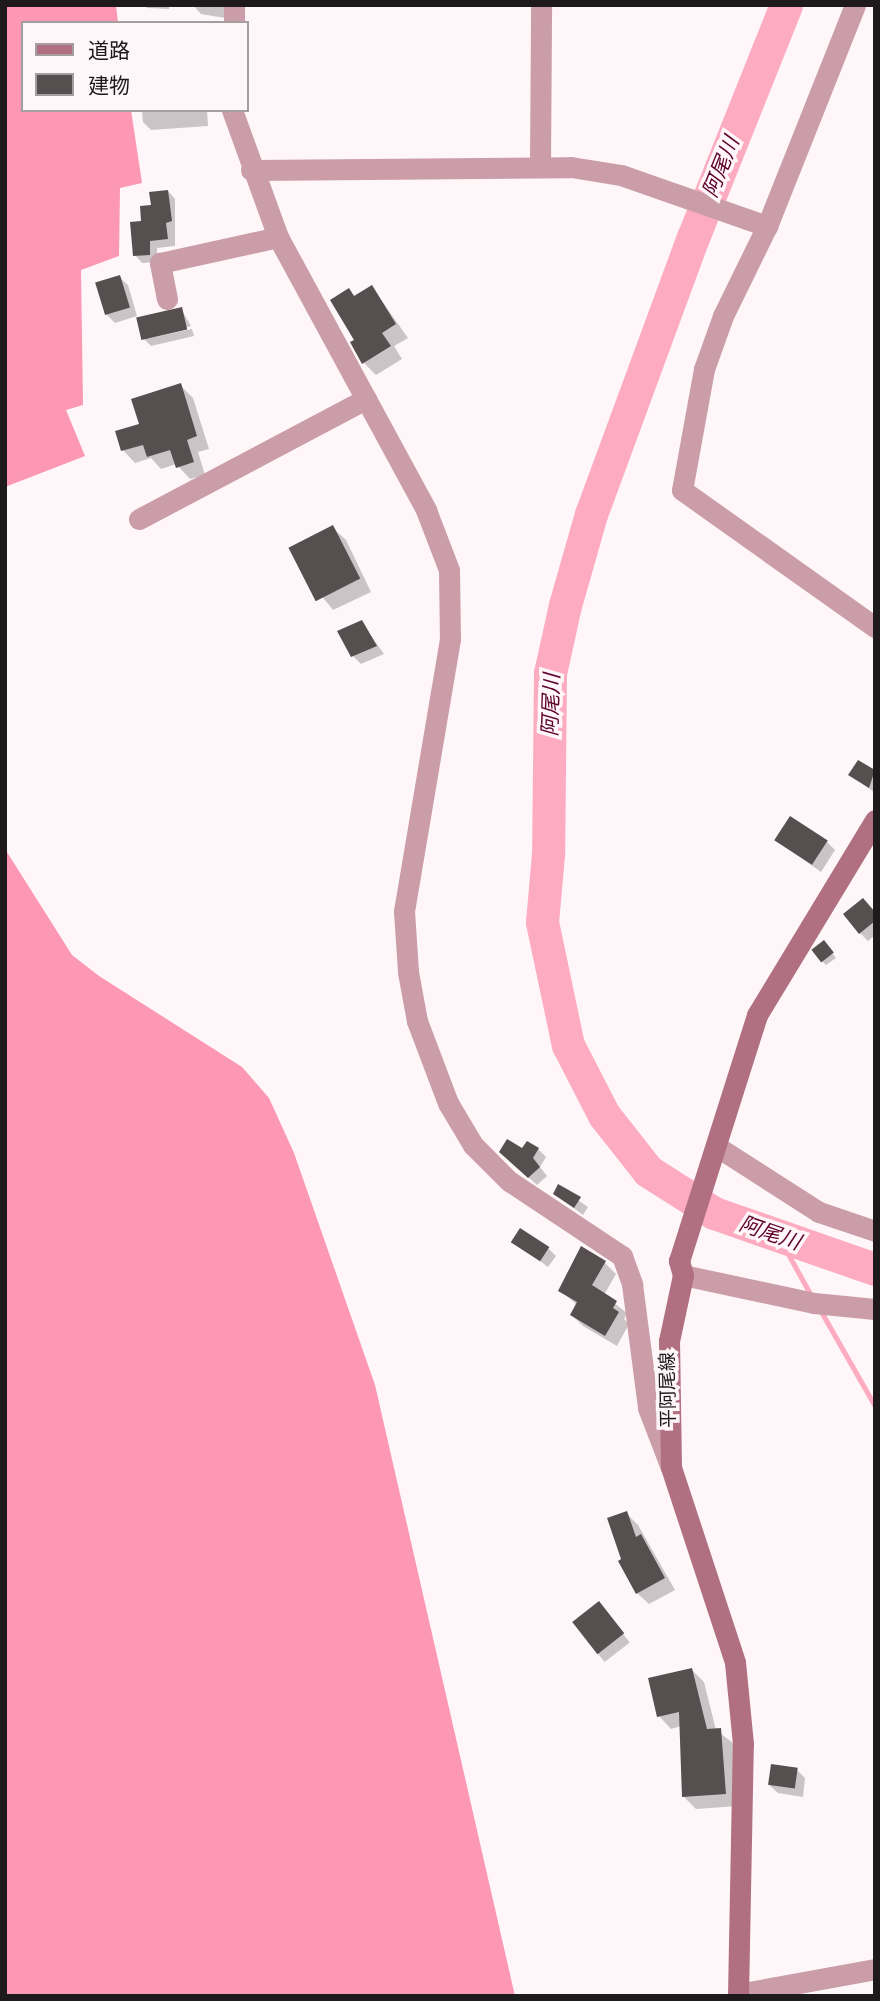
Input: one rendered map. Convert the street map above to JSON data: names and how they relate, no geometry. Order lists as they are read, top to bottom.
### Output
{
  "streets": {
    "main road": ["平阿尾線"]
  },
  "water": ["阿尾川"],
  "legend": ["道路", "建物"]
}
